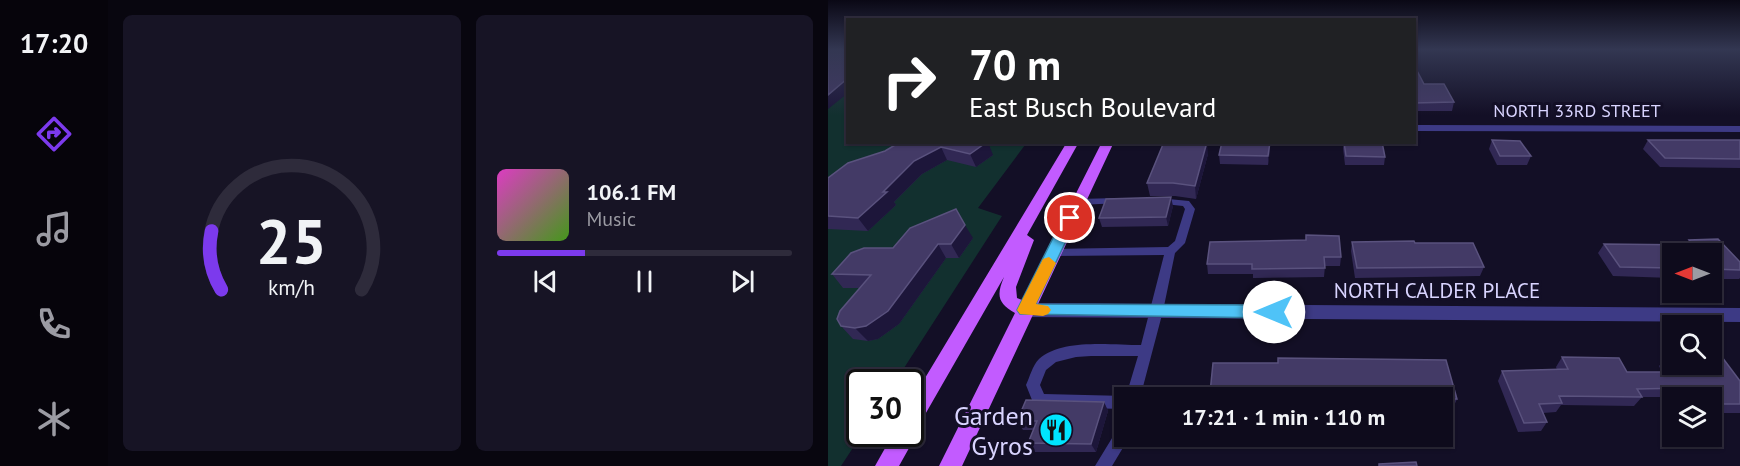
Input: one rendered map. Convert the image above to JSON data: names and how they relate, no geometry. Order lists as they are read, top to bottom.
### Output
{
  "streets": {
    "street": ["NORTH 33RD STREET", "NORTH CALDER PLACE"]
  },
  "places": {
    "restaurant": ["Garden Gyros"]
  },
  "north": "left",
  "page": {
    "tabs": "17:20",
    "turn": ["70 m", "East Busch Boulevard"],
    "song": ["106.1 FM", "Music"],
    "limit": "30",
    "trip": "17:21 · 1 min · 110 m",
    "gauge": ["25", "km/h"]
  }
}
